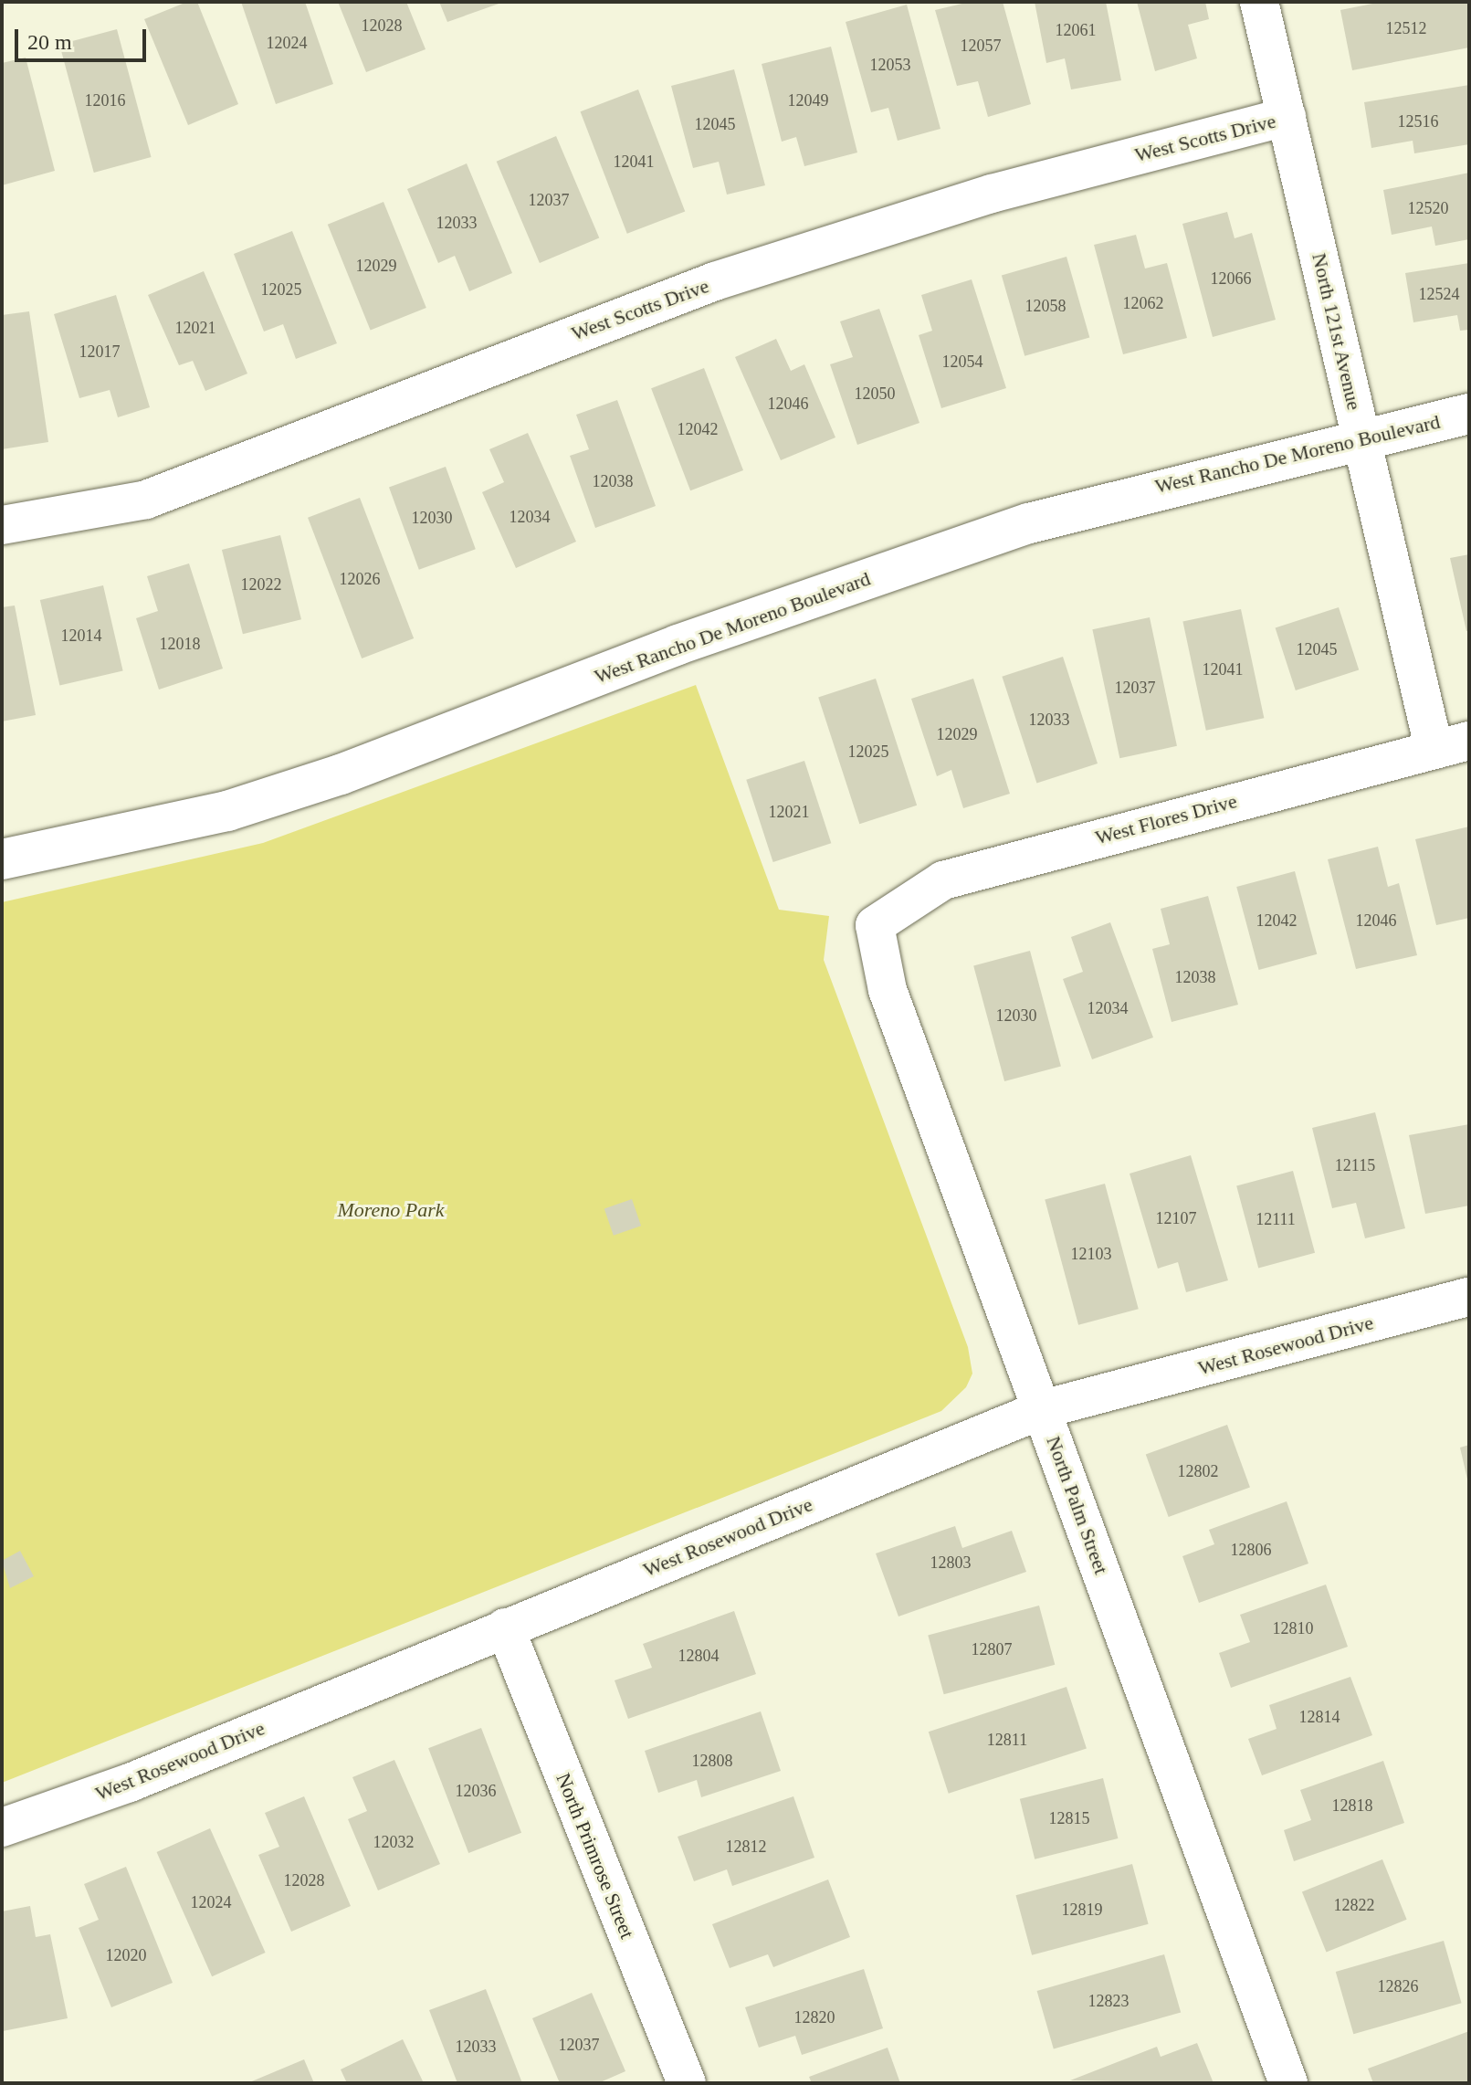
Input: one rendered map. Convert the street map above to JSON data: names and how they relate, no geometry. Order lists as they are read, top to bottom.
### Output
{
  "streets": {
    "street": [
      "West Scotts Drive",
      "North 121st Avenue",
      "West Rancho De Moreno Boulevard",
      "West Flores Drive",
      "West Rosewood Drive",
      "North Palm Street",
      "North Primrose Street"
    ]
  },
  "crossings": [
    ["West Scotts Drive", "North 121st Avenue"],
    ["North 121st Avenue", "West Rancho De Moreno Boulevard"],
    ["North 121st Avenue", "West Flores Drive"],
    ["West Flores Drive", "North Palm Street"],
    ["West Rosewood Drive", "North Palm Street"],
    ["West Rosewood Drive", "North Primrose Street"]
  ],
  "parks": ["Moreno Park"],
  "house_numbers": [
    "12028",
    "12512",
    "12061",
    "12024",
    "12057",
    "12053",
    "12016",
    "12049",
    "12516",
    "12045",
    "12041",
    "12037",
    "12520",
    "12033",
    "12029",
    "12066",
    "12025",
    "12524",
    "12062",
    "12058",
    "12021",
    "12017",
    "12054",
    "12050",
    "12046",
    "12042",
    "12038",
    "12034",
    "12030",
    "12026",
    "12022",
    "12014",
    "12018",
    "12045",
    "12041",
    "12037",
    "12033",
    "12029",
    "12025",
    "12021",
    "12042",
    "12046",
    "12038",
    "12034",
    "12030",
    "12115",
    "12107",
    "12111",
    "12103",
    "12802",
    "12806",
    "12803",
    "12810",
    "12807",
    "12804",
    "12814",
    "12811",
    "12808",
    "12036",
    "12818",
    "12815",
    "12032",
    "12812",
    "12028",
    "12024",
    "12822",
    "12819",
    "12020",
    "12826",
    "12823",
    "12820",
    "12037",
    "12033"
  ],
  "scale_bar": "20 m"
}
